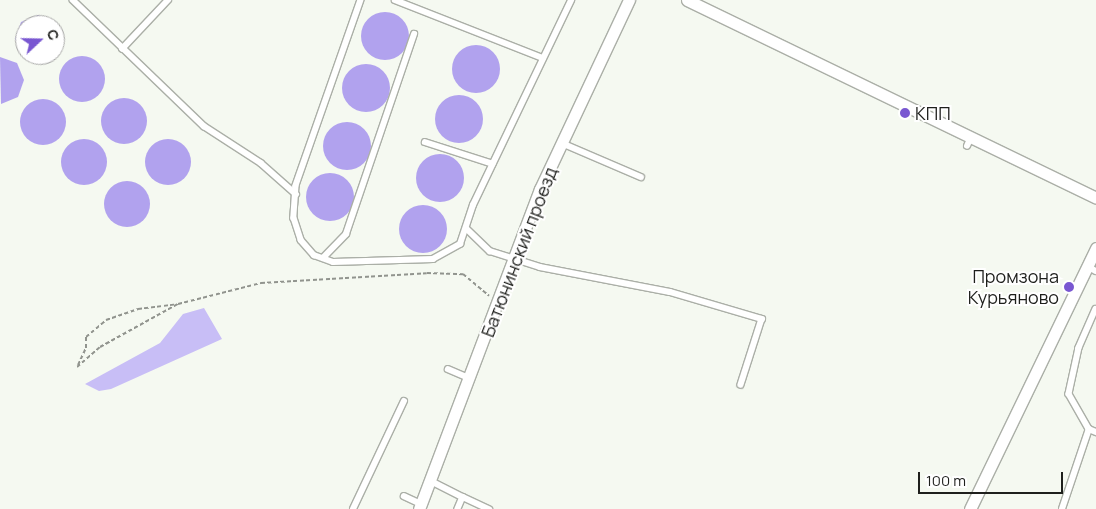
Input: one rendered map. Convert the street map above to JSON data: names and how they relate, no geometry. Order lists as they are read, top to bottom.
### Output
{
  "streets": {
    "street": ["Батюнинский проезд"]
  },
  "places": ["КПП", "Промзона Курьяново"],
  "scale_bar": "100 m",
  "north": "right"
}
